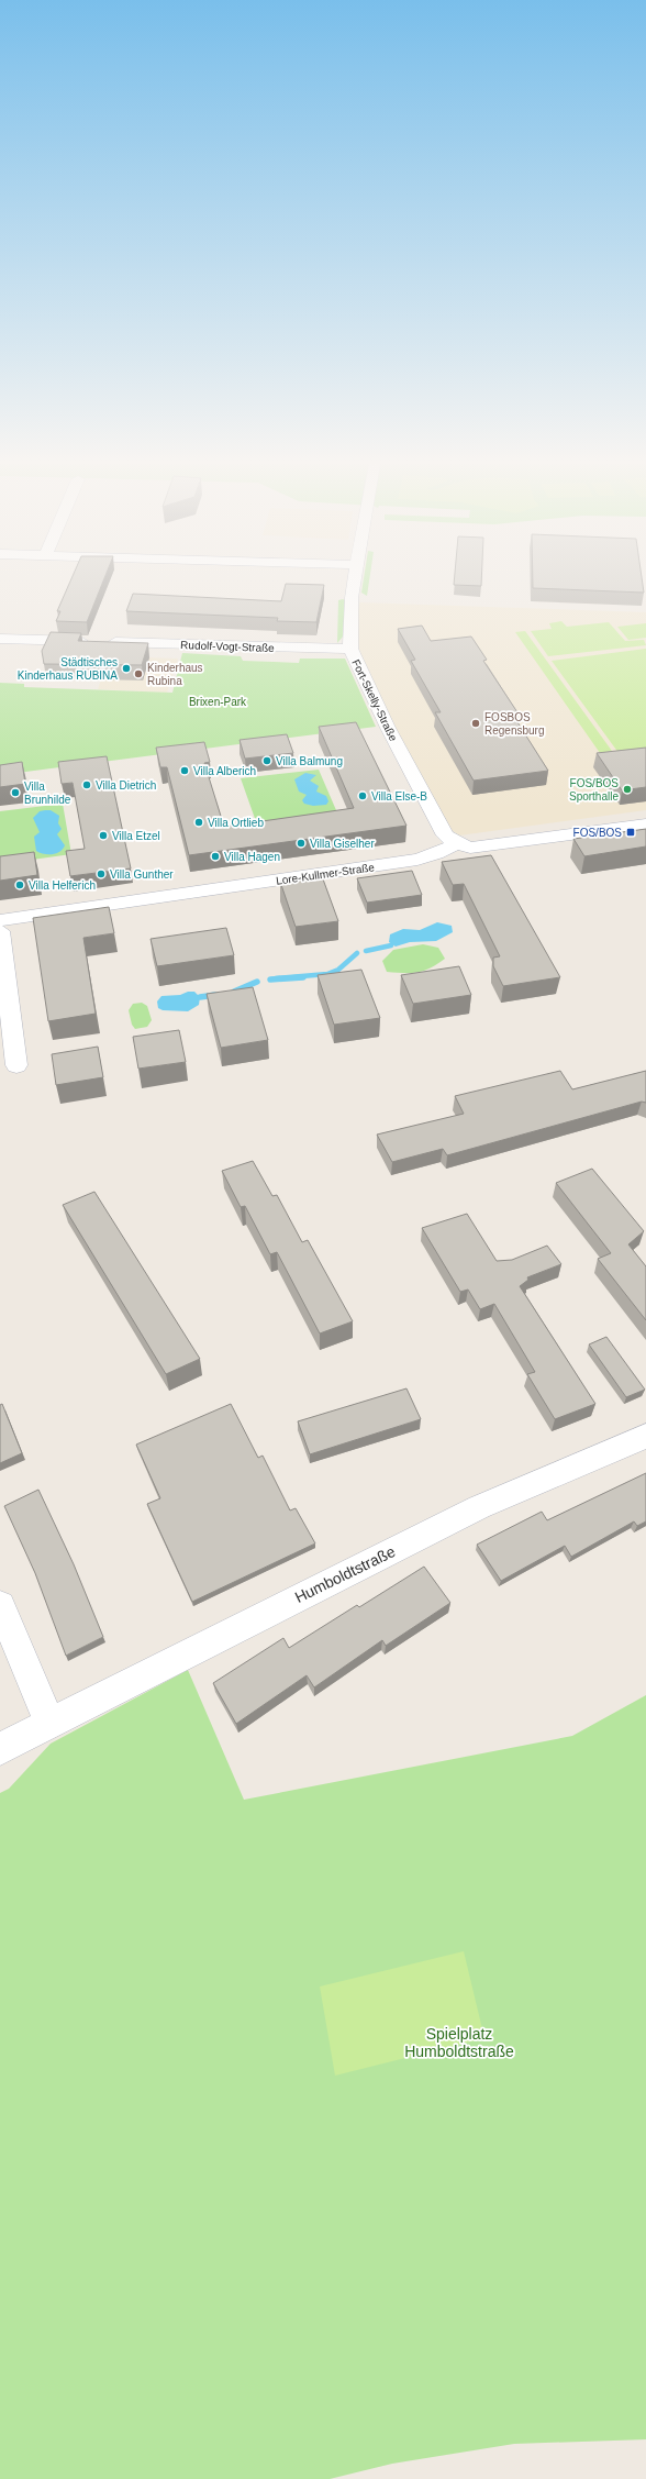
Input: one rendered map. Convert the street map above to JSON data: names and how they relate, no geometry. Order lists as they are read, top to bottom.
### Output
{
  "streets": {
    "street": [
      "Rudolf-Vogt-Straße",
      "Fort-Skelly-Straße",
      "Lore-Kullmer-Straße",
      "Humboldtstraße"
    ]
  },
  "crossings": [
    ["Rudolf-Vogt-Straße", "Fort-Skelly-Straße"],
    ["Fort-Skelly-Straße", "Lore-Kullmer-Straße"]
  ],
  "parks": ["Brixen-Park", "Spielplatz Humboldtstraße"],
  "places": {
    "other": [
      "Städtisches Kinderhaus RUBINA",
      "Kinderhaus Rubina",
      "FOSBOS Regensburg",
      "Villa Balmung",
      "Villa Alberich",
      "Villa Dietrich",
      "FOS/BOS Sporthalle",
      "Villa Brunhilde",
      "Villa Else-B",
      "Villa Ortlieb",
      "Villa Etzel",
      "Villa Giselher",
      "Villa Hagen",
      "Villa Gunther",
      "Villa Helferich"
    ],
    "transit": ["FOS/BOS"]
  }
}
